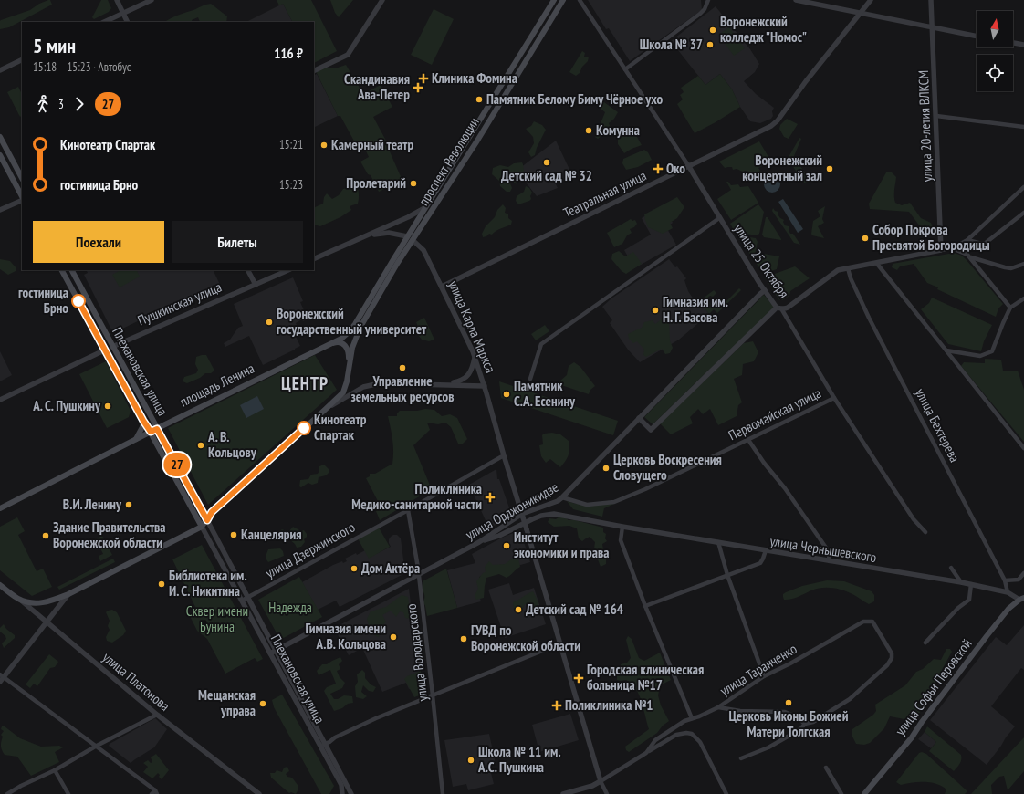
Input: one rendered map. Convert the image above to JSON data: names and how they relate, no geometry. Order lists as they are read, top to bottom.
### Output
{
  "streets": {
    "main road": [
      "проспект Революции",
      "Пушкинская улица",
      "улица Карла Маркса",
      "Плехановская улица",
      "площадь Ленина",
      "улица Платонова",
      "улица Софьи Перовской"
    ],
    "street": [
      "улица 20-летия ВЛКСМ",
      "Театральная улица",
      "улица 25 Октября",
      "Первомайская улица",
      "улица Бехтерева",
      "улица Орджоникидзе",
      "улица Чернышевского",
      "улица Дзержинского",
      "улица Володарского",
      "улица Таранченко"
    ]
  },
  "crossings": [
    ["проспект Революции", "улица Карла Маркса"],
    ["проспект Революции", "площадь Ленина"],
    ["Театральная улица", "улица 25 Октября"],
    ["Театральная улица", "улица Карла Маркса"],
    ["улица 25 Октября", "Первомайская улица"],
    ["улица 25 Октября", "улица Орджоникидзе"],
    ["Пушкинская улица", "Плехановская улица"],
    ["улица Карла Маркса", "улица Орджоникидзе"],
    ["улица Карла Маркса", "улица Дзержинского"],
    ["Плехановская улица", "площадь Ленина"],
    ["Плехановская улица", "улица Орджоникидзе"],
    ["Плехановская улица", "улица Дзержинского"],
    ["Первомайская улица", "улица Орджоникидзе"],
    ["улица Бехтерева", "улица Чернышевского"],
    ["улица Орджоникидзе", "улица Чернышевского"],
    ["улица Орджоникидзе", "улица Володарского"],
    ["улица Чернышевского", "улица Софьи Перовской"],
    ["улица Дзержинского", "улица Володарского"]
  ],
  "districts": ["ЦЕНТР"],
  "parks": ["Надежда", "Cквер имени Бунина"],
  "places": {
    "other": [
      "Воронежский колледж \"Номос\"",
      "Школа № 37",
      "Памятник Белому Биму Чёрное ухо",
      "Комунна",
      "Камерный театр",
      "Детский сад № 32",
      "Воронежский концертный зал",
      "Пролетарий",
      "Собор Покрова Пресвятой Богородицы",
      "гостиница Брно",
      "Гимназия им. Н. Г. Басова",
      "Воронежский государственный университет",
      "Управление земельных ресурсов",
      "Памятник С.А. Есенину",
      "А. С. Пушкину",
      "Кинотеатр Спартак",
      "А. В. Кольцову",
      "Церковь Воскресения Словущего",
      "В.И. Ленину",
      "Канцелярия",
      "Здание Правительства Воронежской области",
      "Институт экономики и права",
      "Дом Актёра",
      "Библиотека им. И. С. Никитина",
      "Детский сад № 164",
      "Гимназия имени А.В. Кольцова",
      "ГУВД по Воронежской области",
      "Церковь Иконы Божией Матери Толгская",
      "Мещанская управа",
      "Школа № 11 им. А.С. Пушкина"
    ],
    "health": [
      "Клиника Фомина",
      "Скандинавия Ава-Петер",
      "Око",
      "Поликлиника Медико-санитарной части",
      "Городская клиническая больница №17",
      "Поликлиника №1"
    ]
  },
  "lines": ["bus line 27"],
  "north": "top",
  "page": {
    "on_map": "27",
    "heading": ["5 мин", "15:18 – 15:23 · Автобус", "116 ₽"],
    "legs": ["3", "27"],
    "list": [
      {
        "name": "Кинотеатр Спартак",
        "value": "15:21"
      },
      {
        "name": "гостиница Брно",
        "value": "15:23"
      }
    ],
    "buttons": ["Поехали", "Билеты"]
  }
}
